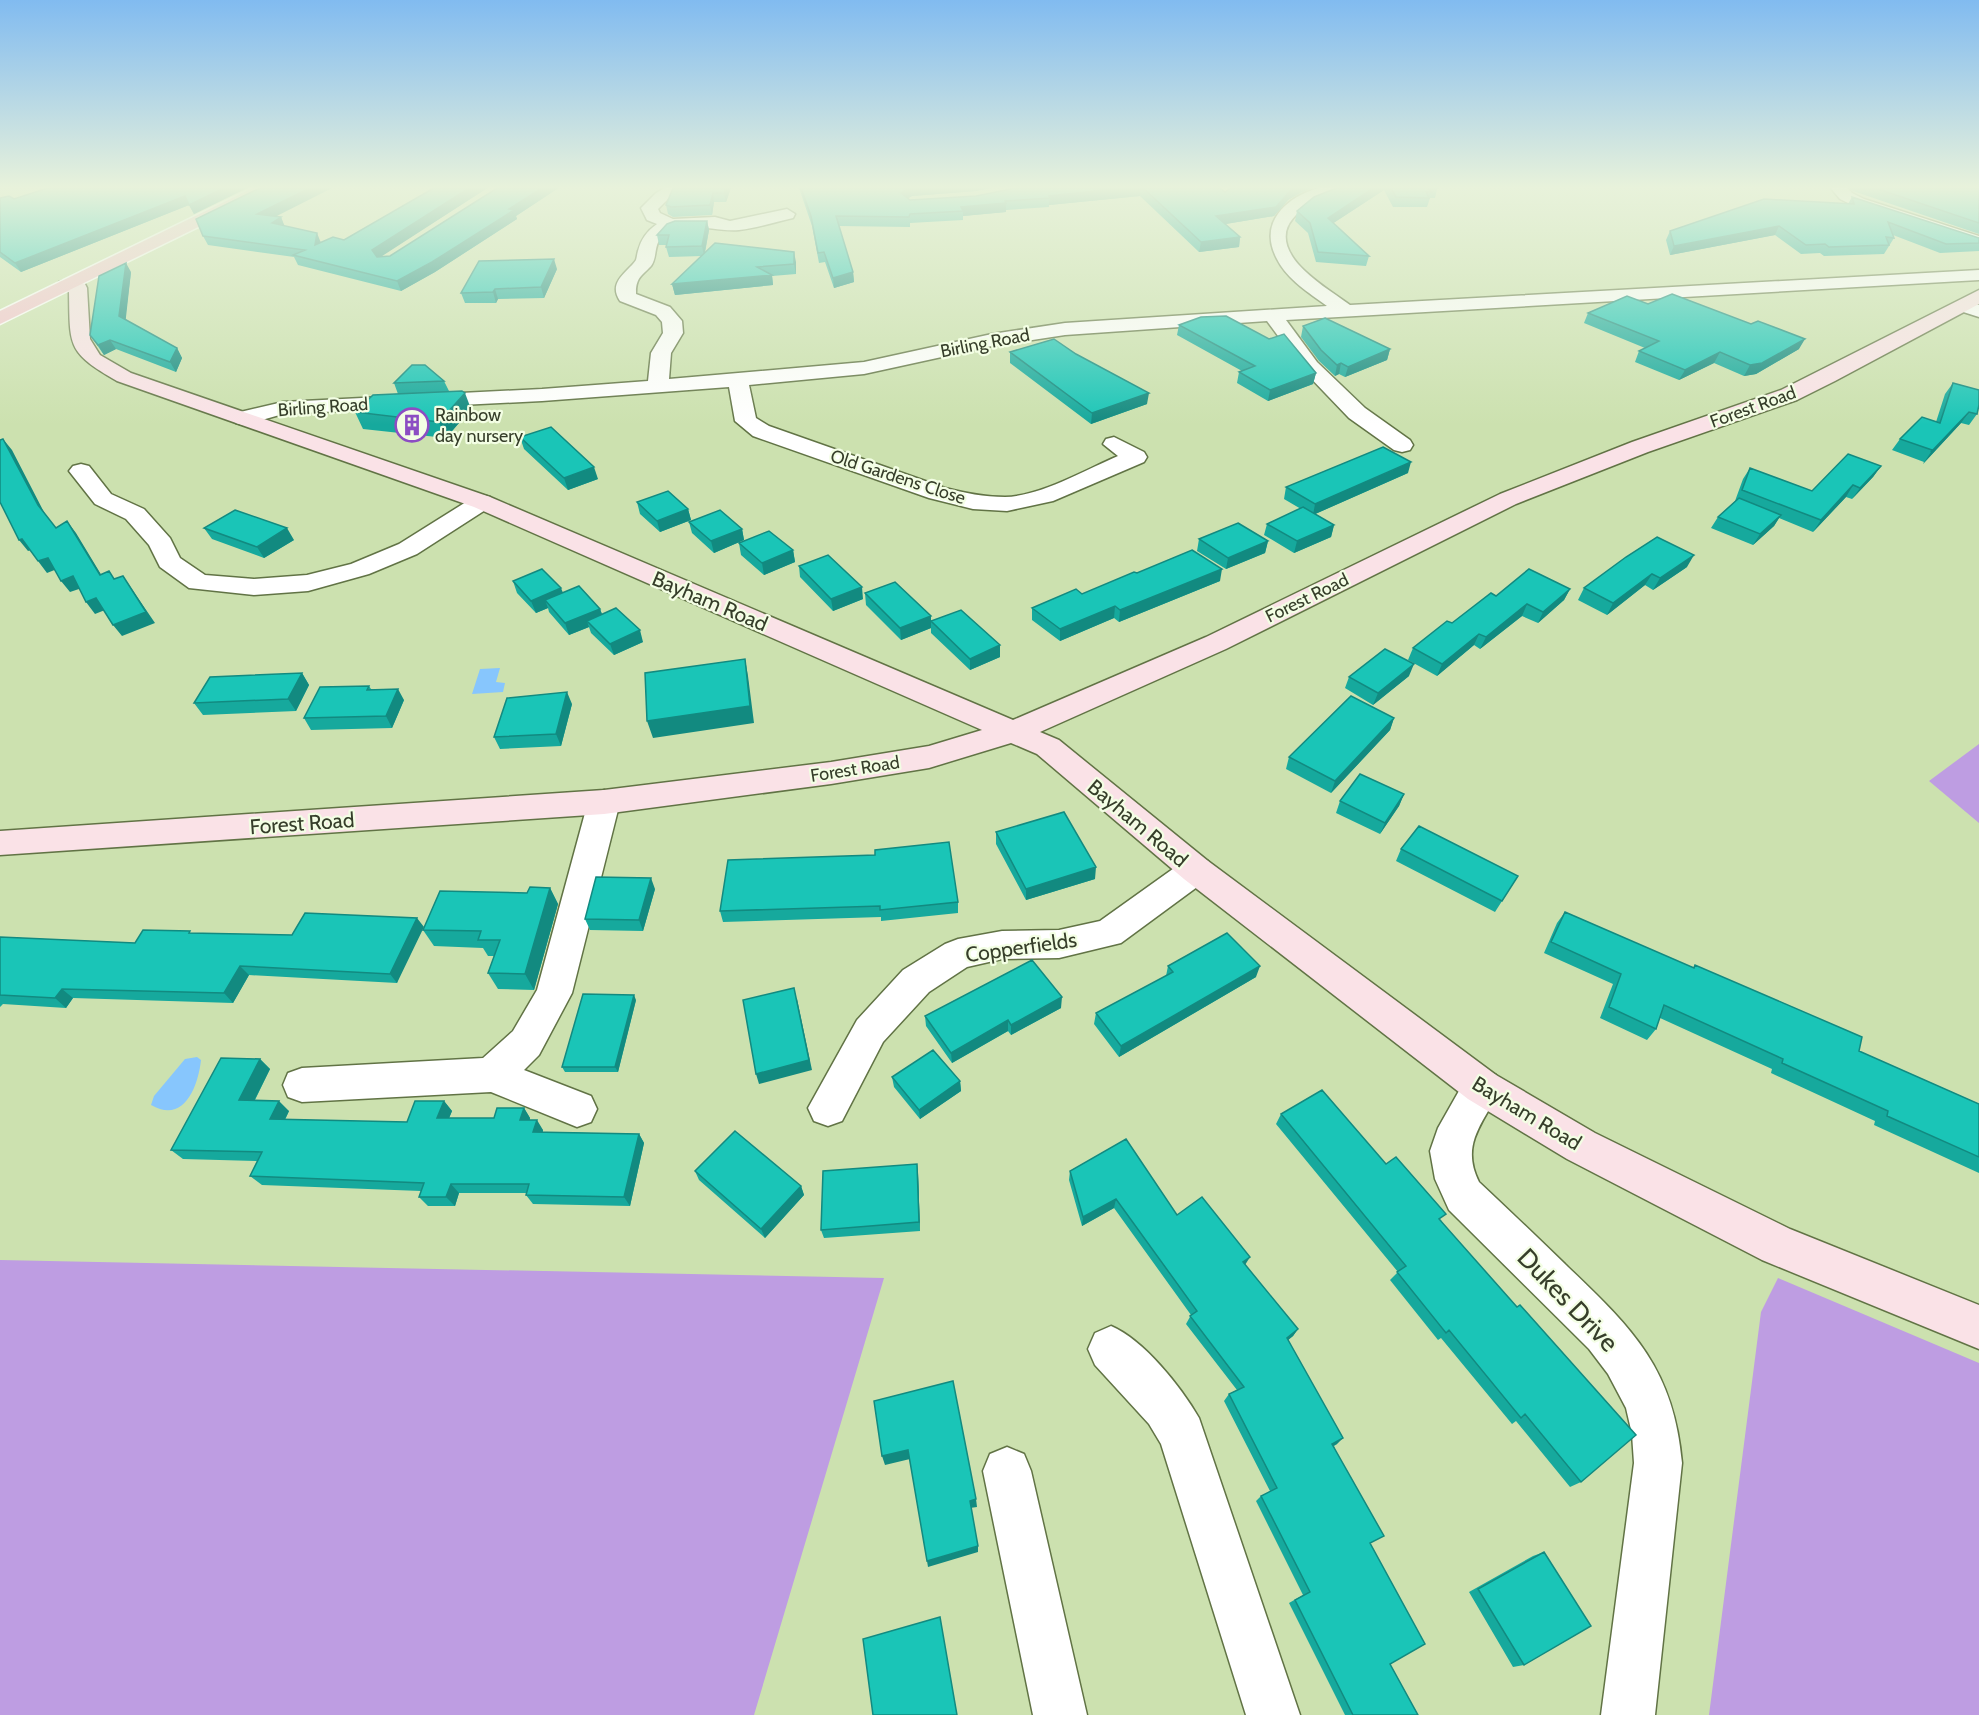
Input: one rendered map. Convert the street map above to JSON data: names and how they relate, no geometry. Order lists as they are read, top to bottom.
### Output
{
  "streets": {
    "main road": ["Forest Road", "Bayham Road"],
    "street": [
      "Birling Road",
      "Old Gardens Close",
      "Copperfields",
      "Dukes Drive"
    ]
  },
  "crossings": [
    ["Birling Road", "Old Gardens Close"],
    ["Birling Road", "Bayham Road"],
    ["Forest Road", "Bayham Road"],
    ["Bayham Road", "Copperfields"],
    ["Bayham Road", "Dukes Drive"]
  ],
  "places": {
    "building": ["Rainbow day nursery"]
  }
}
